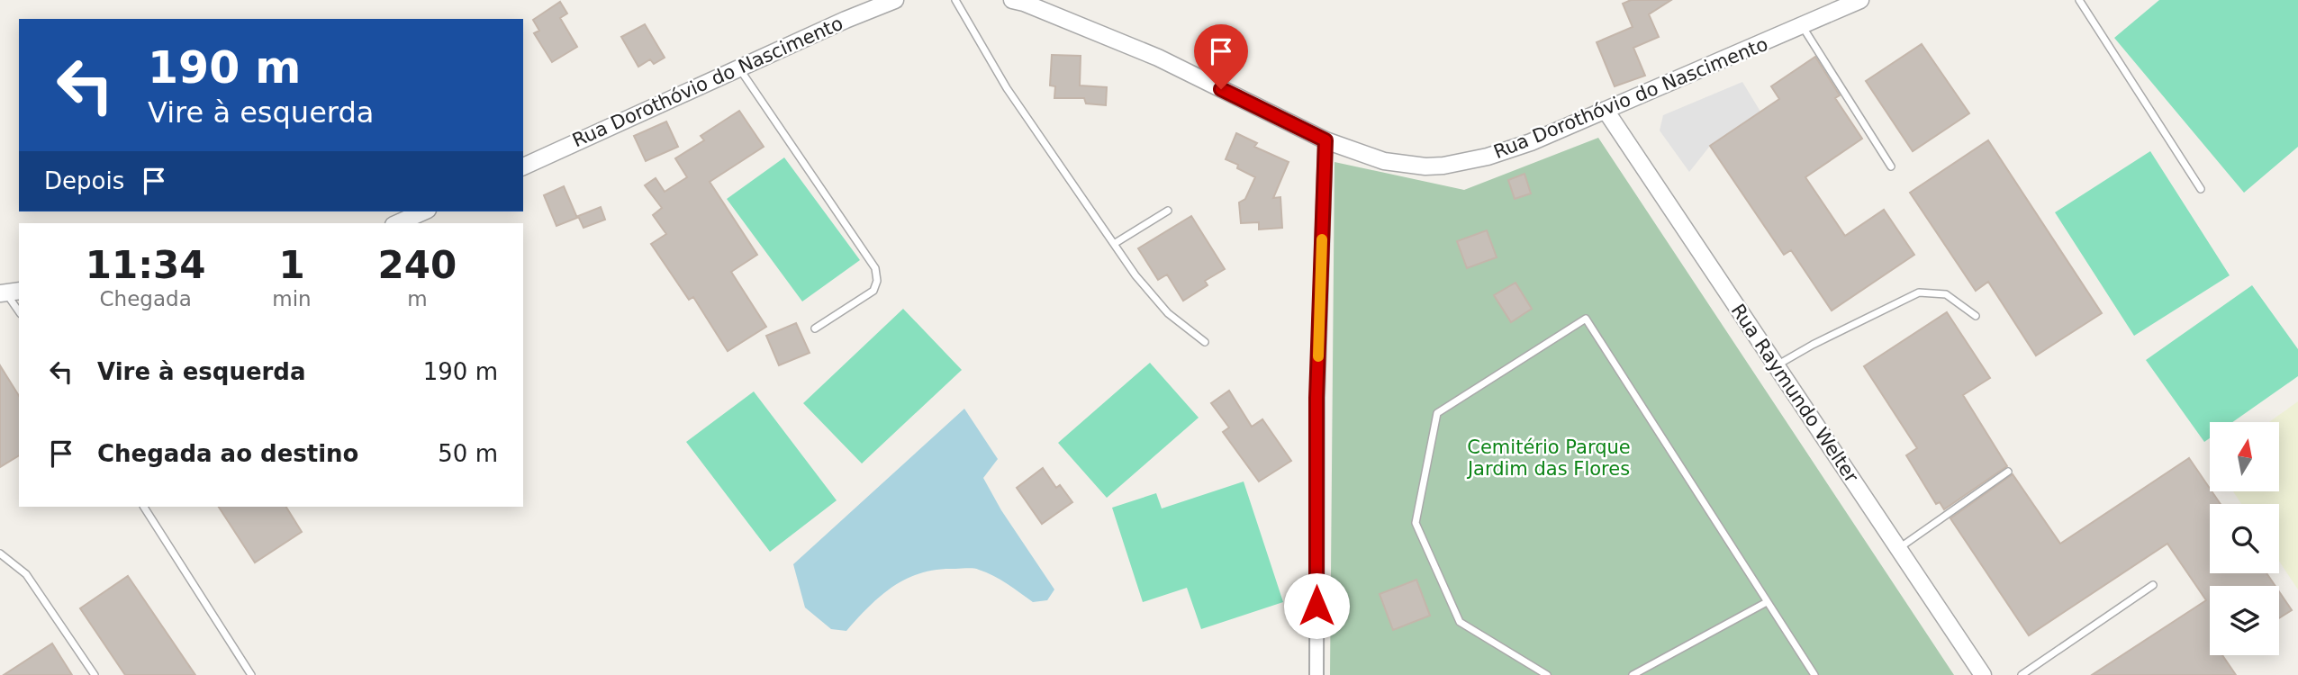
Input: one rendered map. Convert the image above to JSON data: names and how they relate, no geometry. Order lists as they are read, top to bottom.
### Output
{
  "streets": {
    "street": ["Rua Dorothóvio do Nascimento", "Rua Raymundo Welter"]
  },
  "crossings": [
    ["Rua Dorothóvio do Nascimento", "Rua Raymundo Welter"]
  ],
  "parks": ["Cemitério Parque Jardim das Flores"],
  "north": "top",
  "page": {
    "turn": ["190 m", "Vire à esquerda"],
    "then": "Depois",
    "eta": [
      "11:34",
      "Chegada",
      "1",
      "min",
      "240",
      "m"
    ],
    "list": [
      {
        "name": "Vire à esquerda",
        "value": "190 m"
      },
      {
        "name": "Chegada ao destino",
        "value": "50 m"
      }
    ]
  }
}
